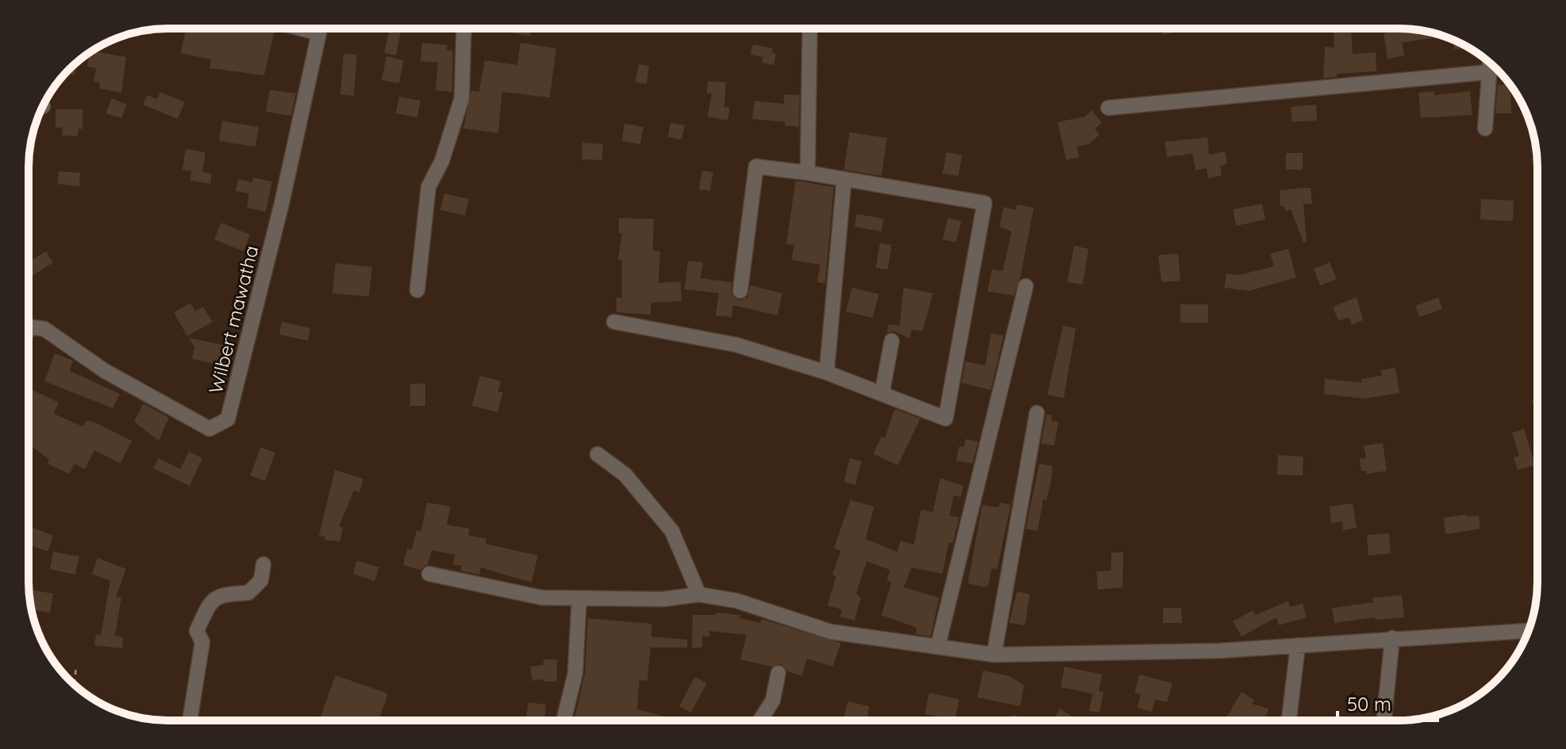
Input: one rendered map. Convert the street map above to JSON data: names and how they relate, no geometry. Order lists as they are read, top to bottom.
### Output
{
  "streets": {
    "street": ["Wilbert mawatha"]
  },
  "scale_bar": "50 m"
}
